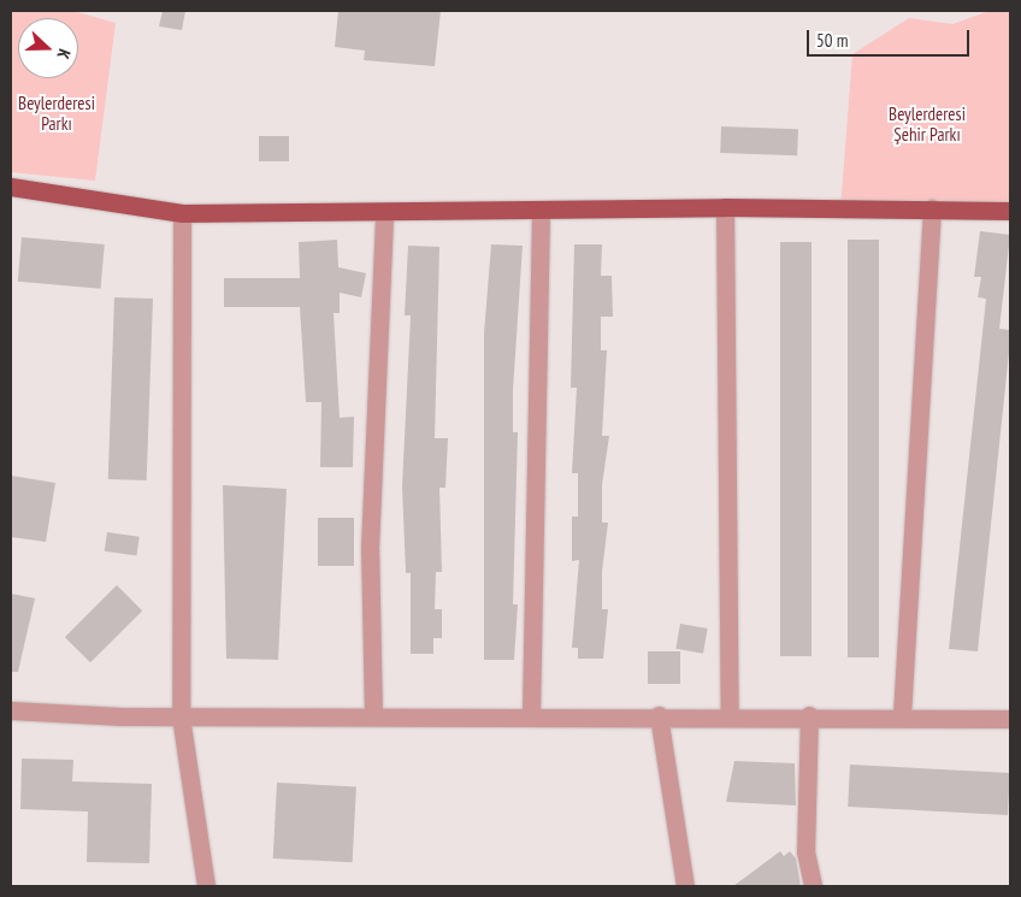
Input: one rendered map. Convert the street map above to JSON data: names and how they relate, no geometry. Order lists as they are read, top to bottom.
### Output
{
  "parks": ["Beylerderesi Parkı", "Beylerderesi Şehir Parkı"],
  "scale_bar": "50 m",
  "north": "right"
}
